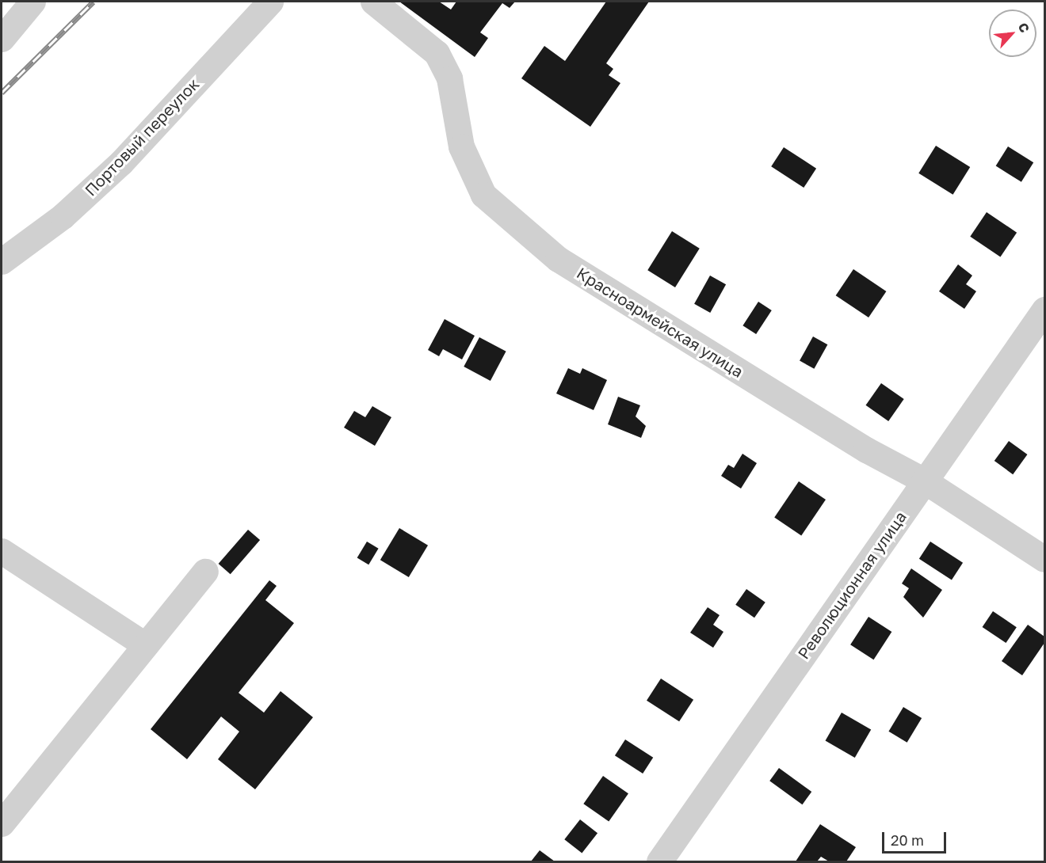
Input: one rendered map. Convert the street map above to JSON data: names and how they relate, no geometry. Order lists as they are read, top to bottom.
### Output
{
  "streets": {
    "street": ["Портовый переулок", "Красноармейская улица", "Революционная улица"]
  },
  "crossings": [
    ["Красноармейская улица", "Революционная улица"]
  ],
  "scale_bar": "20 m",
  "north": "top right"
}
